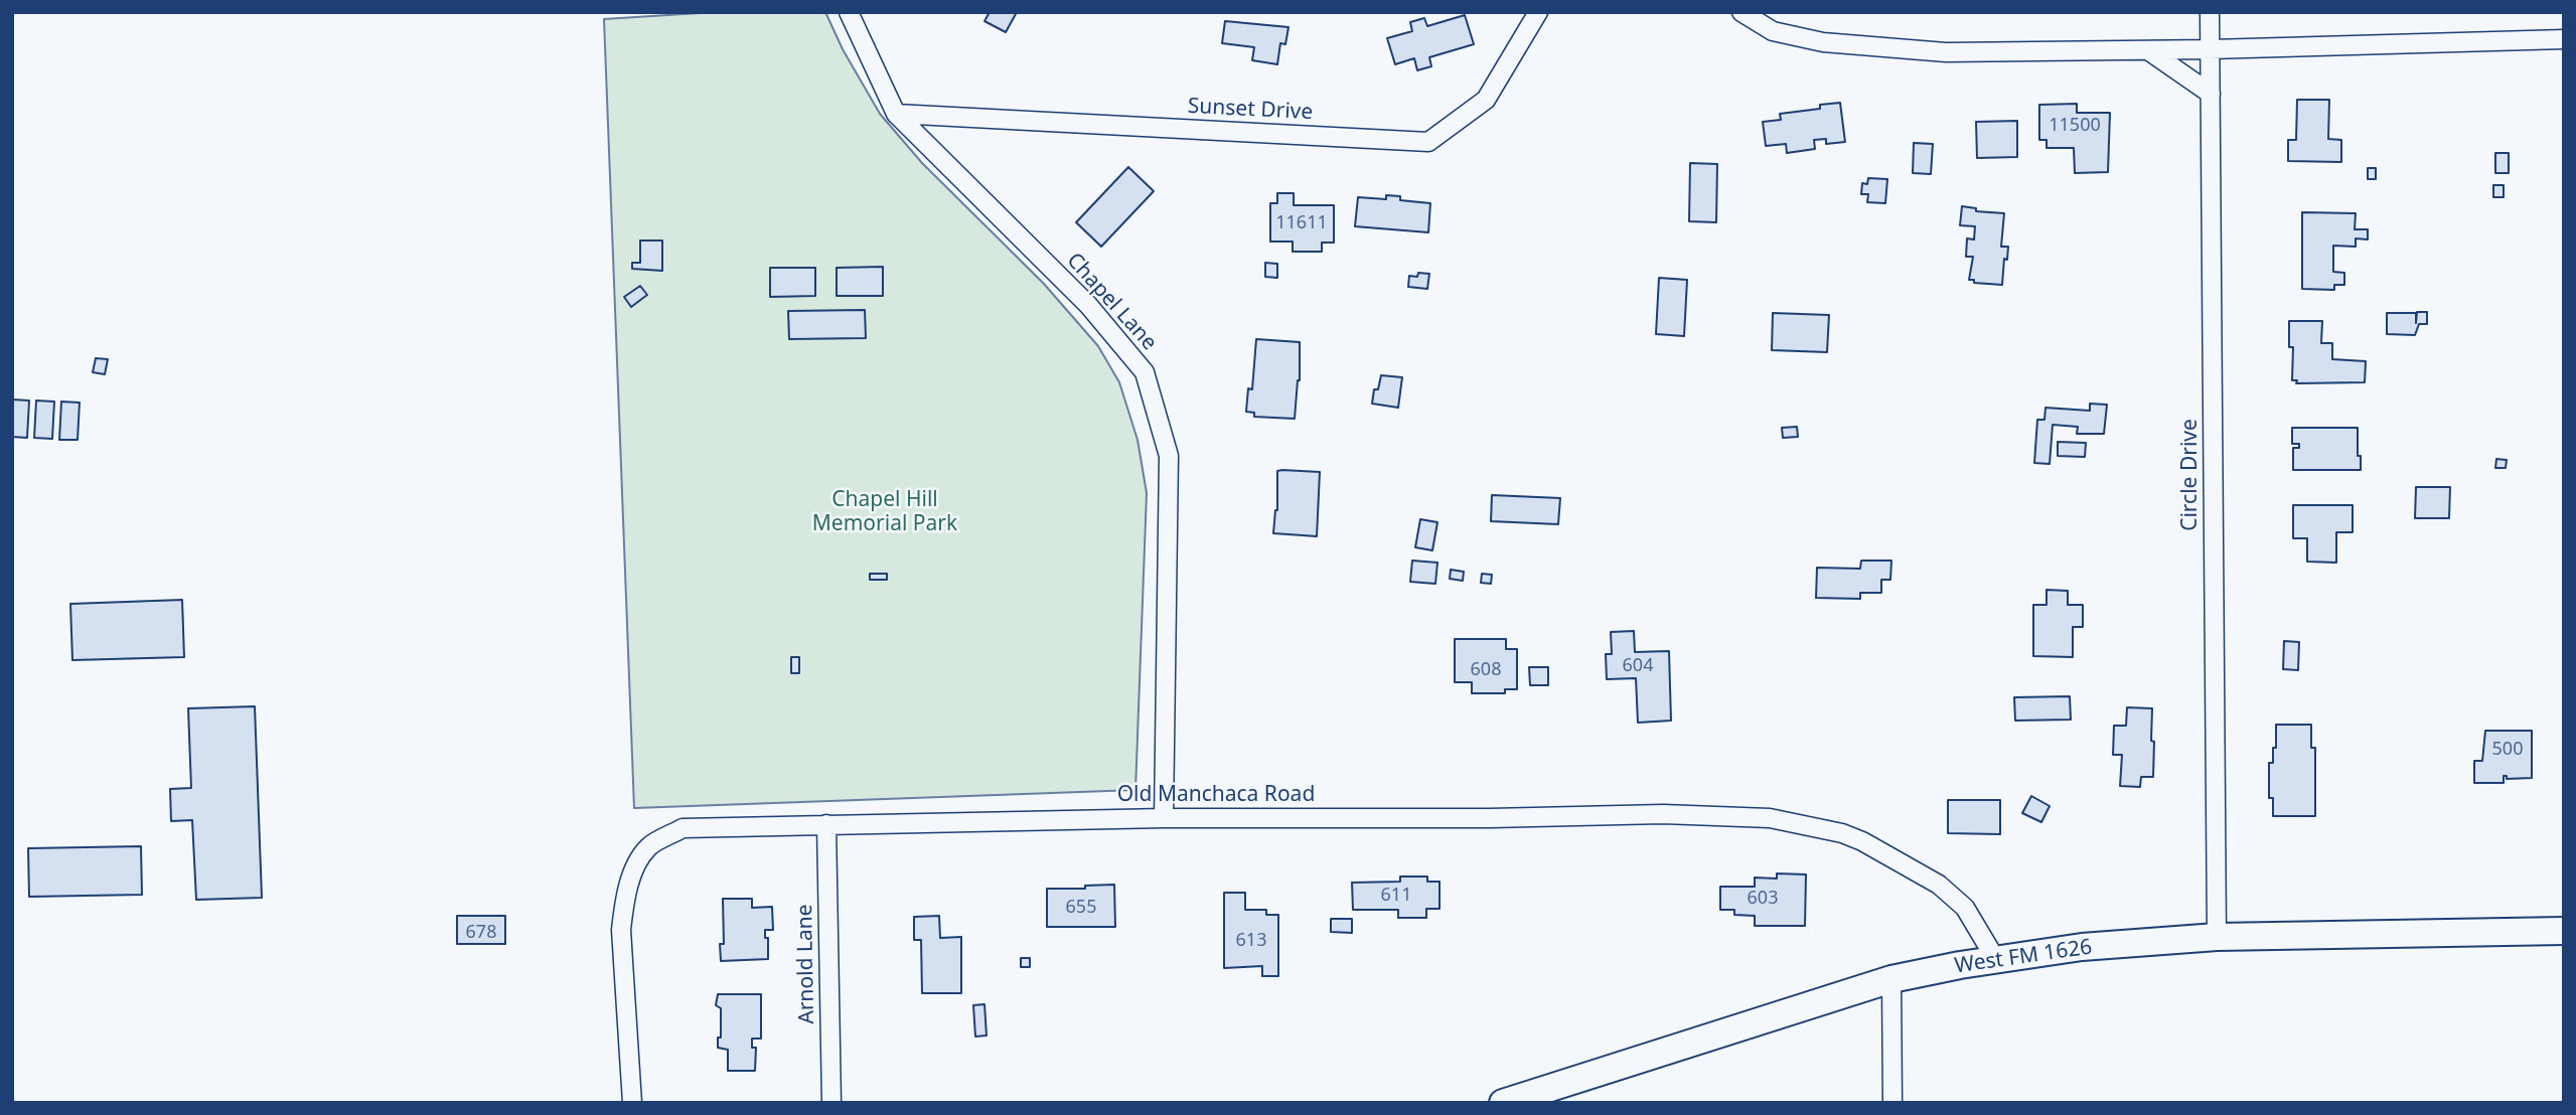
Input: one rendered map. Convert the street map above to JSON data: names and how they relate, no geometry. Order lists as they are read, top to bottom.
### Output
{
  "streets": {
    "main road": ["West FM 1626"],
    "street": [
      "Sunset Drive",
      "Chapel Lane",
      "Circle Drive",
      "Old Manchaca Road",
      "Arnold Lane"
    ]
  },
  "crossings": [
    ["Sunset Drive", "Chapel Lane"],
    ["Chapel Lane", "Old Manchaca Road"],
    ["Circle Drive", "West FM 1626"],
    ["Old Manchaca Road", "West FM 1626"],
    ["Old Manchaca Road", "Arnold Lane"]
  ],
  "parks": ["Chapel Hill Memorial Park"],
  "house_numbers": [
    "11500",
    "11611",
    "604",
    "608",
    "500",
    "611",
    "603",
    "655",
    "678",
    "613"
  ]
}
